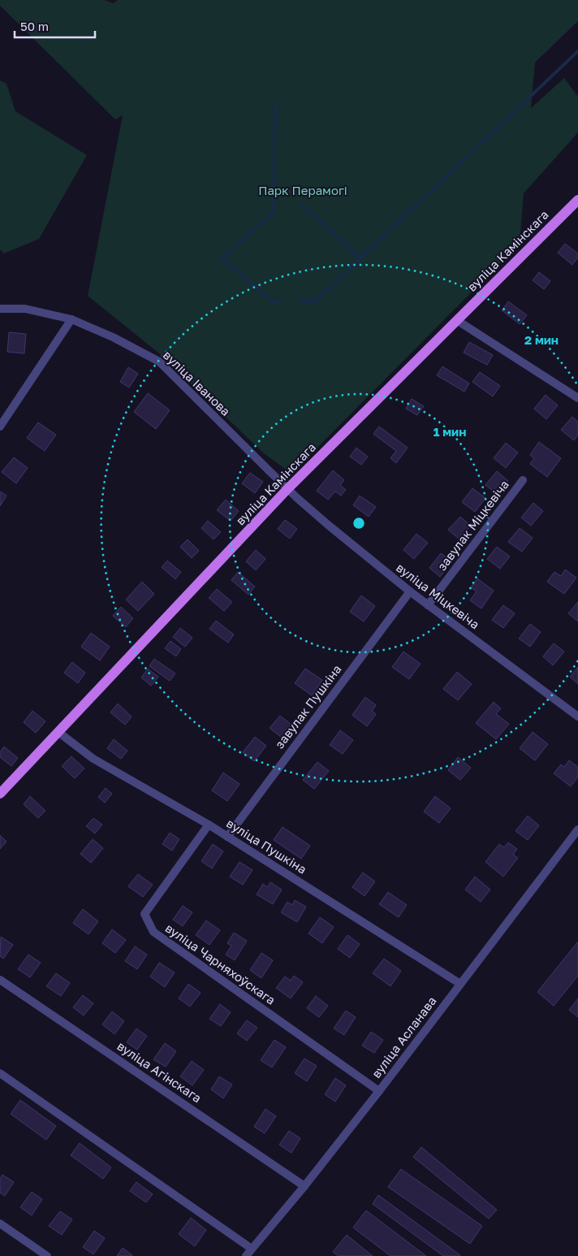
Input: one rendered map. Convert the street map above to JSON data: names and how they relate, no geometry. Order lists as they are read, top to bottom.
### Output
{
  "streets": {
    "main road": ["вуліца Камінскага"],
    "street": [
      "вуліца Іванова",
      "завулак Міцкевіча",
      "вуліца Міцкевіча",
      "завулак Пушкіна",
      "вуліца Пушкіна",
      "вуліца Чарняхоўскага",
      "вуліца Асланава",
      "вуліца Агінскага"
    ]
  },
  "crossings": [
    ["вуліца Камінскага", "вуліца Іванова"],
    ["вуліца Камінскага", "вуліца Міцкевіча"],
    ["вуліца Камінскага", "вуліца Пушкіна"],
    ["вуліца Іванова", "вуліца Міцкевіча"],
    ["завулак Міцкевіча", "вуліца Міцкевіча"],
    ["вуліца Міцкевіча", "завулак Пушкіна"],
    ["завулак Пушкіна", "вуліца Пушкіна"],
    ["вуліца Пушкіна", "вуліца Чарняхоўскага"],
    ["вуліца Пушкіна", "вуліца Асланава"],
    ["вуліца Чарняхоўскага", "вуліца Асланава"],
    ["вуліца Асланава", "вуліца Агінскага"]
  ],
  "parks": ["Парк Перамогі"],
  "scale_bar": "50 m",
  "rings": ["2 мин", "1 мин"]
}
